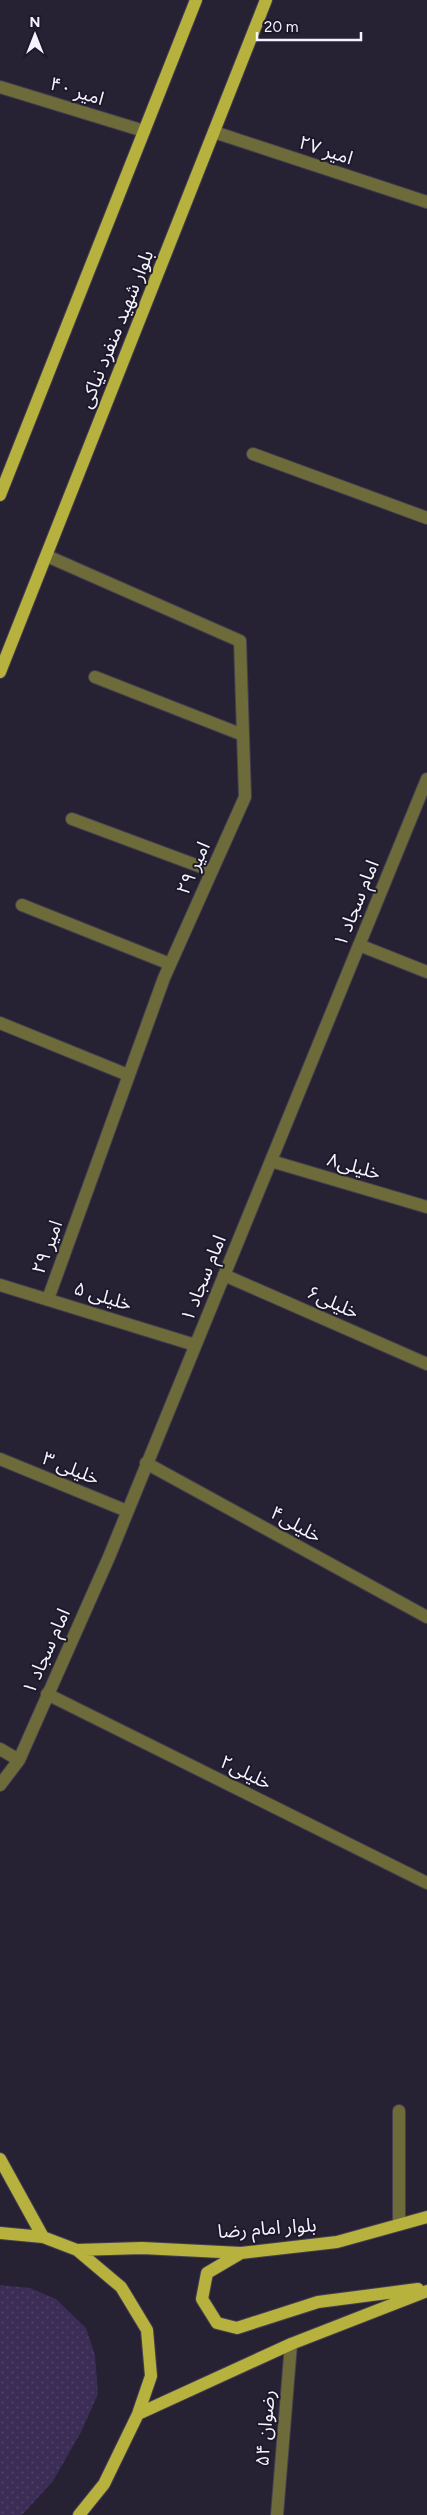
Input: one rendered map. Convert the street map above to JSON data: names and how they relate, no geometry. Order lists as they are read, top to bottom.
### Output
{
  "streets": {
    "main road": ["بلوار شهید منفرد نیاکی", "بلوار امام رضا"],
    "street": [
      "امیر ۴۰",
      "امیر ۲۷",
      "امیر ۲۹",
      "امام سجاد ۱",
      "خلیلی۸",
      "خلیلی ۵",
      "خلیلی۶",
      "خلیلی ۳",
      "خلیلی۴",
      "خلیلی۲",
      "رضوان ۵۴"
    ]
  },
  "crossings": [
    ["امیر ۲۷", "بلوار شهید منفرد نیاکی"],
    ["بلوار شهید منفرد نیاکی", "امیر ۲۹"],
    ["امیر ۲۹", "خلیلی ۵"],
    ["امام سجاد ۱", "خلیلی۸"],
    ["امام سجاد ۱", "خلیلی ۵"],
    ["امام سجاد ۱", "خلیلی۶"],
    ["امام سجاد ۱", "خلیلی ۳"],
    ["امام سجاد ۱", "خلیلی۴"],
    ["امام سجاد ۱", "خلیلی۲"]
  ],
  "scale_bar": "20 m",
  "north": "top"
}
